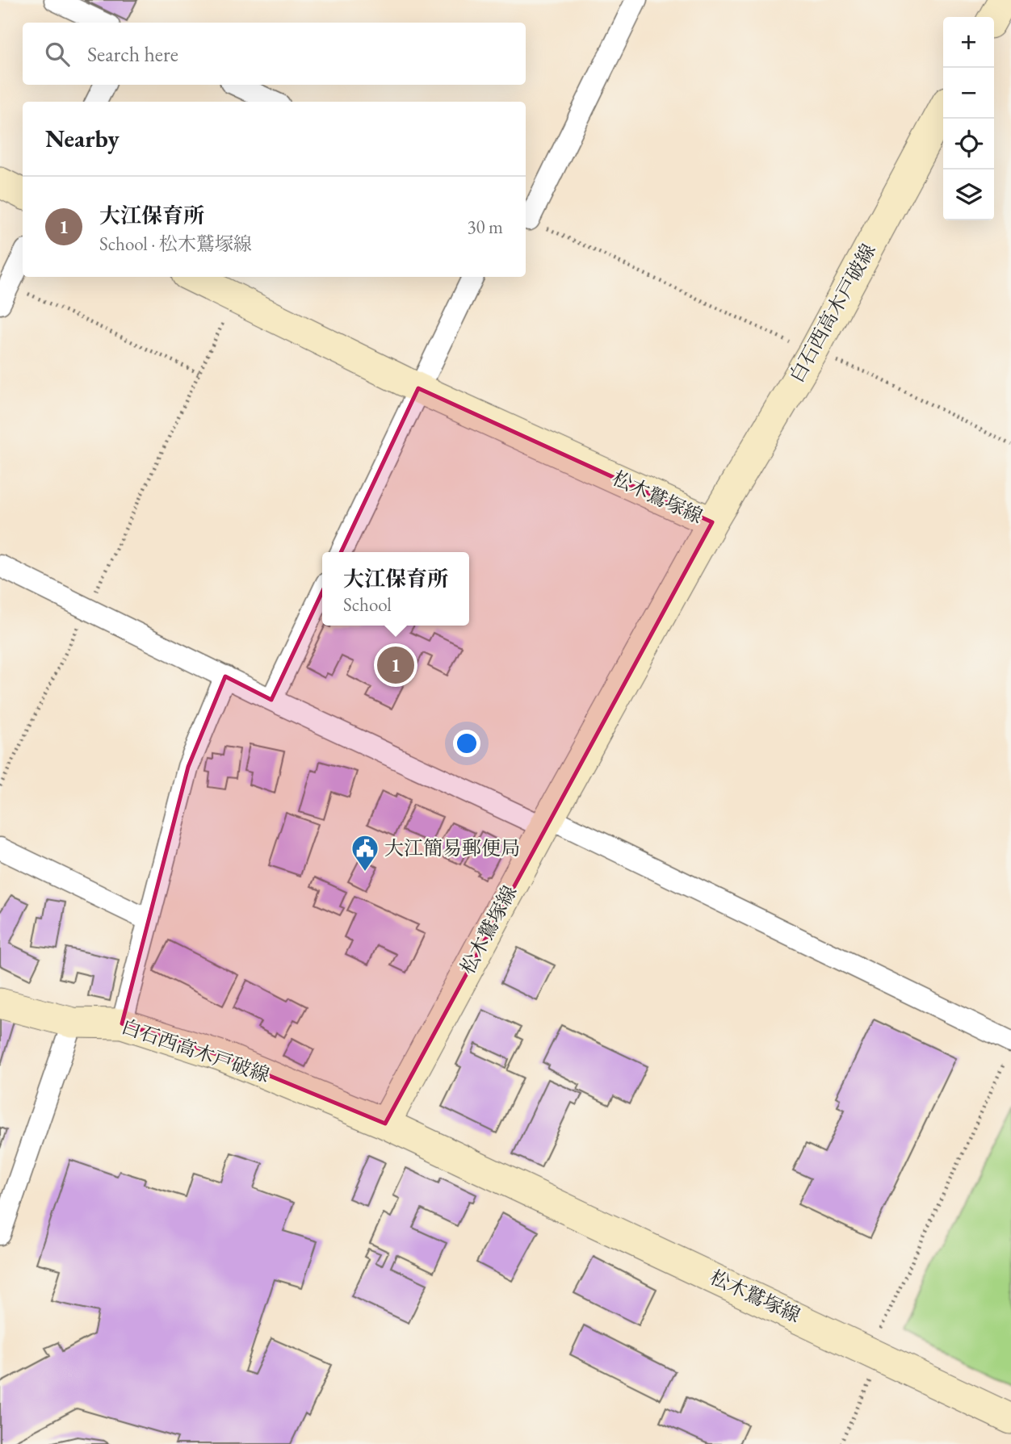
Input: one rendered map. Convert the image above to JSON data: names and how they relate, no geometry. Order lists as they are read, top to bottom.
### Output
{
  "streets": {
    "main road": ["白石西高木戸破線", "松木鷲塚線"]
  },
  "crossings": [
    ["白石西高木戸破線", "松木鷲塚線"]
  ],
  "places": {
    "public building": ["大江簡易郵便局"]
  },
  "page": {
    "map_buttons": ["+", "−"],
    "search": "Search here",
    "heading": "Nearby",
    "list": [
      {
        "mark": "1",
        "name": "大江保育所",
        "note": "School · 松木鷲塚線",
        "value": "30 m"
      }
    ],
    "popup": ["大江保育所", "School"],
    "pins": "1"
  }
}
